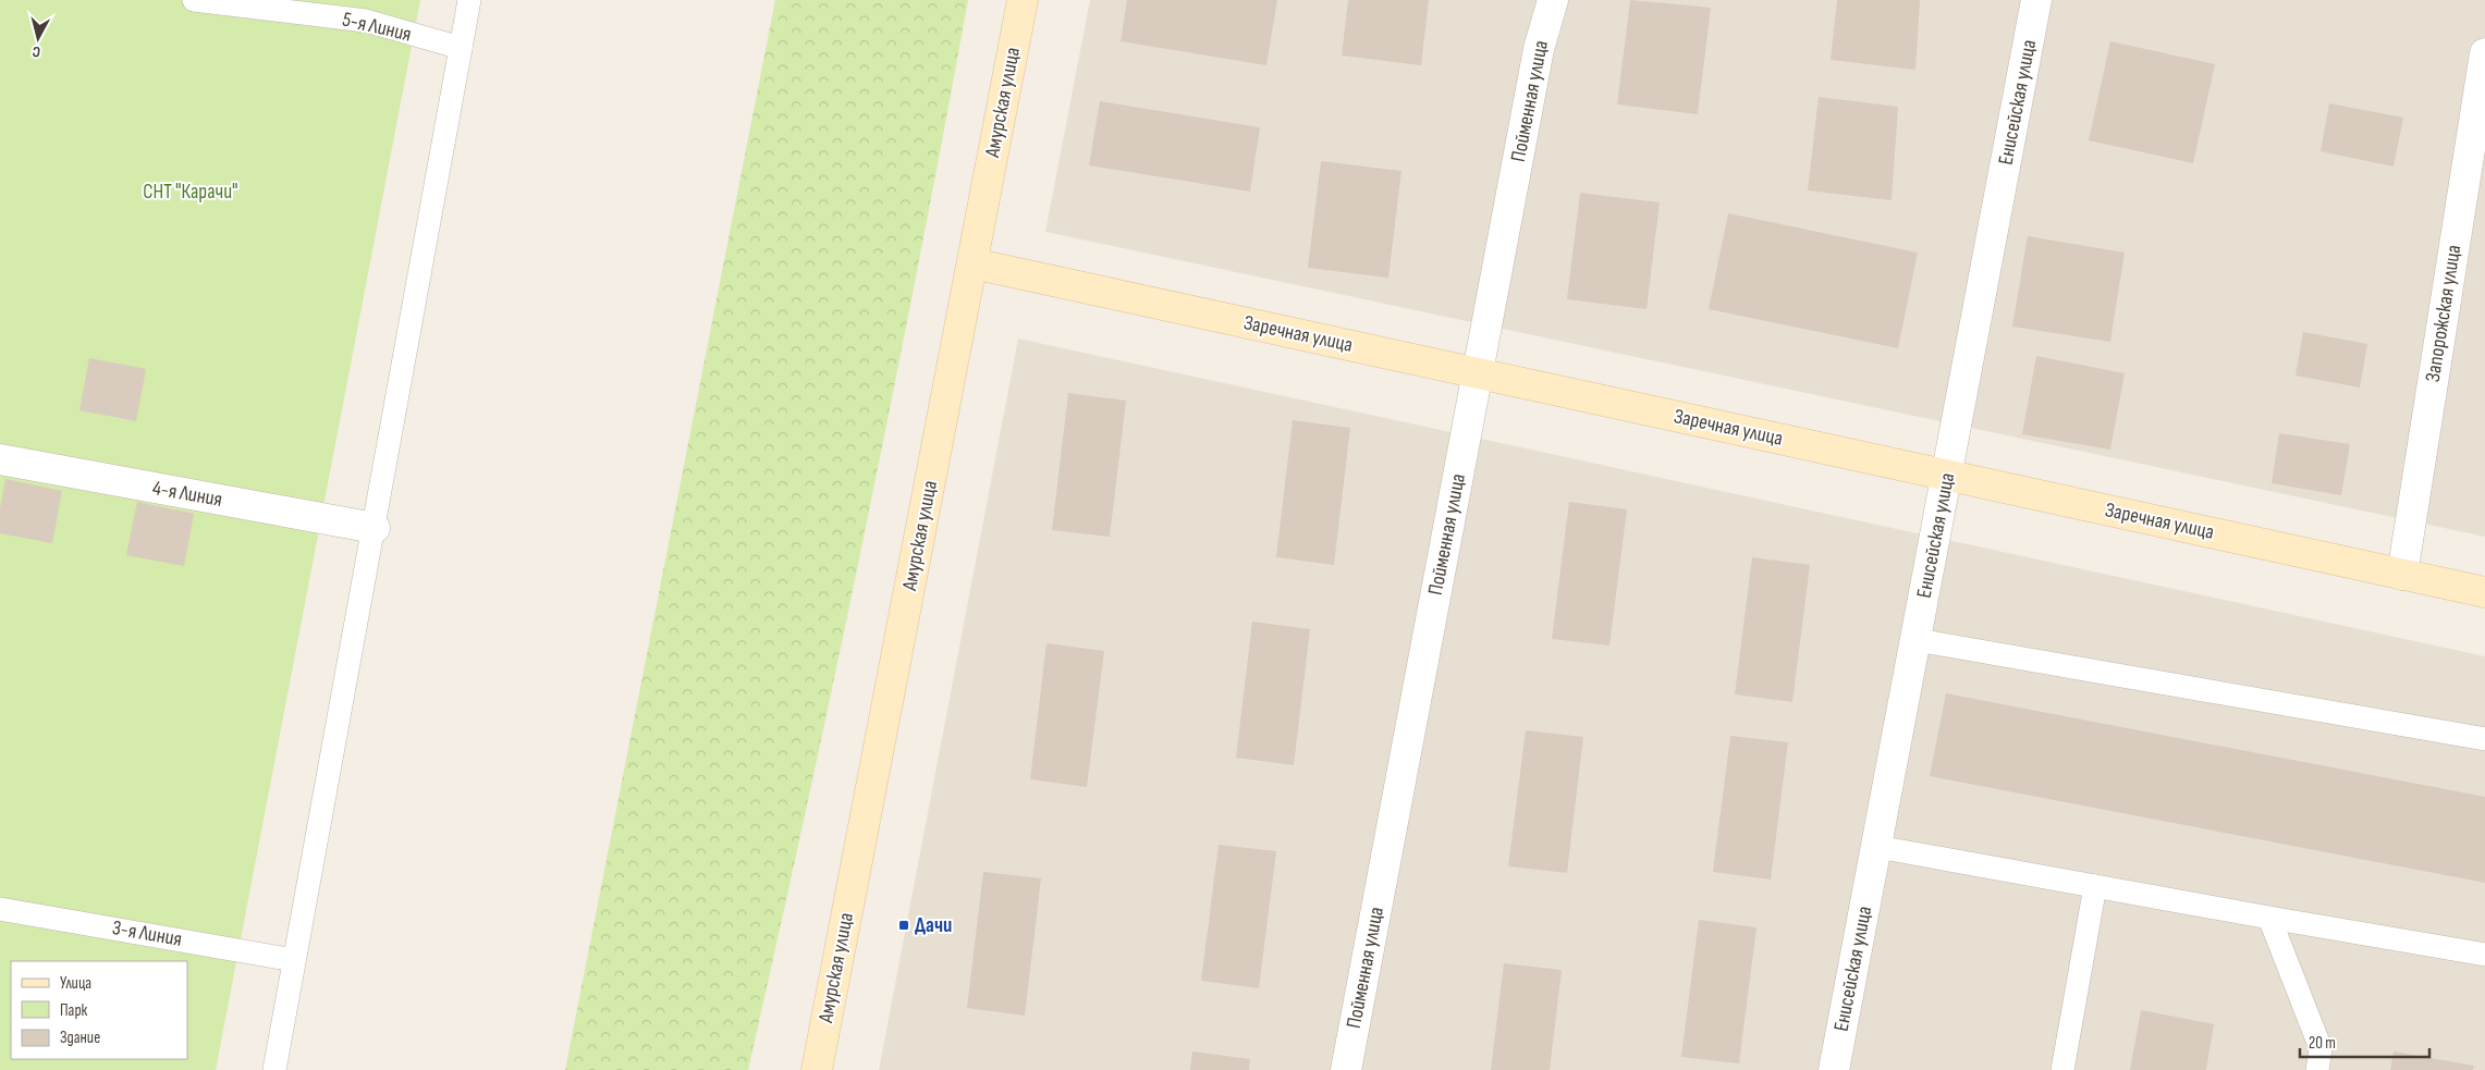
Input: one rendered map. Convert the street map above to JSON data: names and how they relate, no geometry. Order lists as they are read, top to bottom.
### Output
{
  "streets": {
    "street": [
      "Пойменная улица",
      "Амурская улица",
      "Енисейская улица",
      "Запорожская улица",
      "Заречная улица",
      "4-я Линия"
    ],
    "lane": ["5-я Линия", "3-я Линия"]
  },
  "crossings": [
    ["Пойменная улица", "Заречная улица"],
    ["Амурская улица", "Заречная улица"],
    ["Енисейская улица", "Заречная улица"],
    ["Запорожская улица", "Заречная улица"]
  ],
  "parks": ["СНТ \"Карачи\""],
  "places": {
    "transit": ["Дачи"]
  },
  "legend": ["Улица", "Парк", "Здание"],
  "scale_bar": "20 m",
  "north": "bottom"
}
